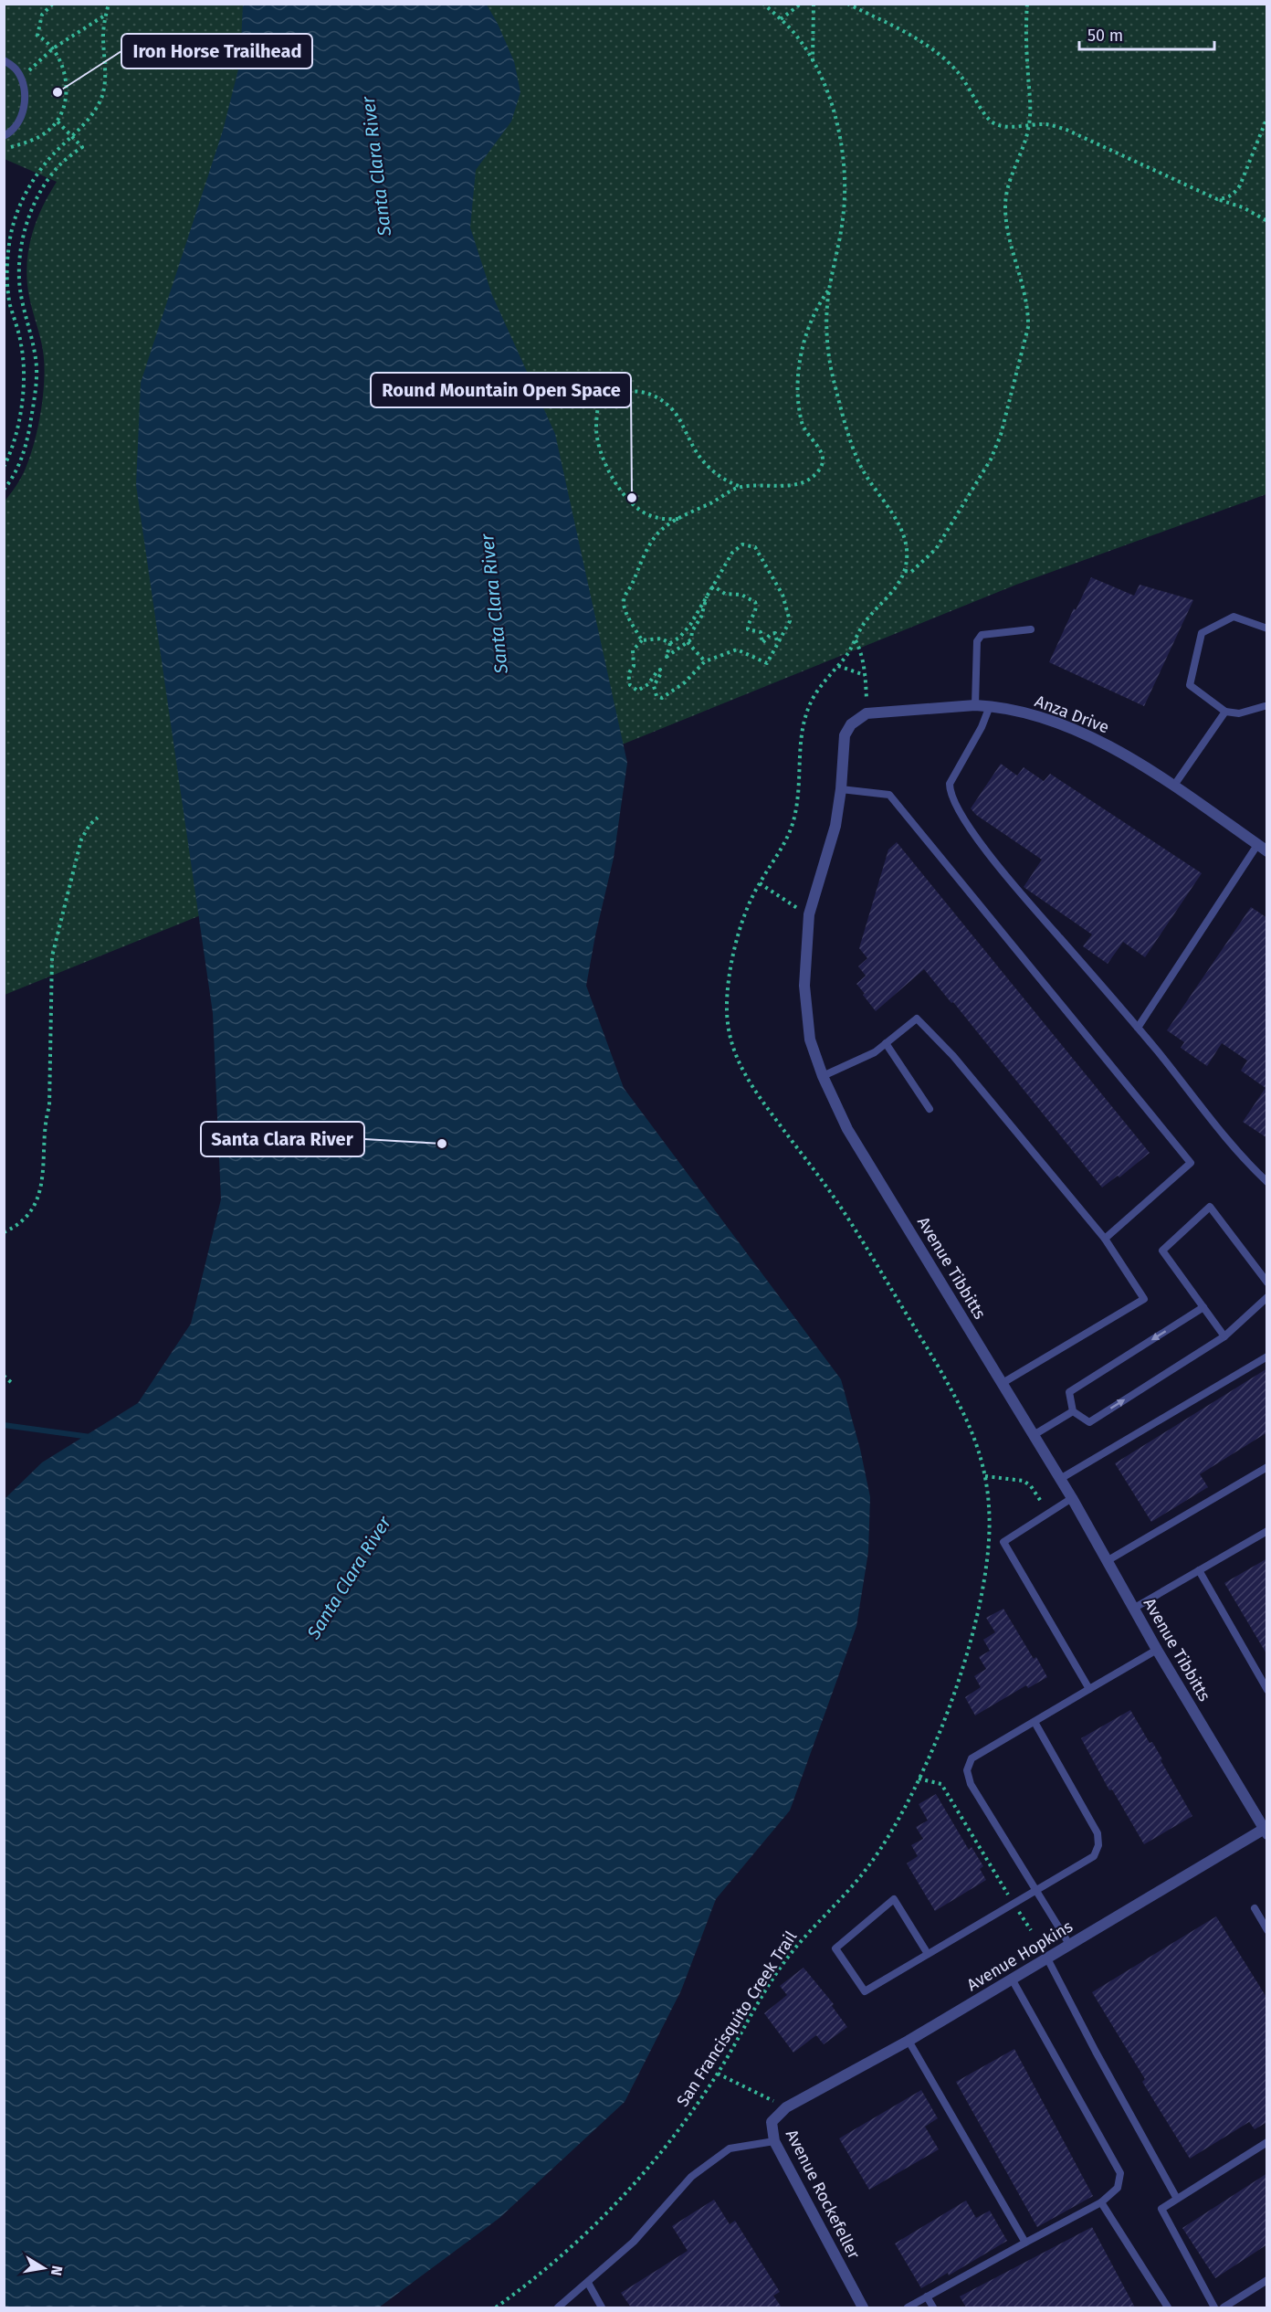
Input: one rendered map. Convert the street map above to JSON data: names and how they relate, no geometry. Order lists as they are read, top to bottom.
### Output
{
  "streets": {
    "street": [
      "Anza Drive",
      "Avenue Tibbitts",
      "Avenue Hopkins",
      "Avenue Rockefeller"
    ],
    "path": ["San Francisquito Creek Trail"]
  },
  "crossings": [
    ["Anza Drive", "Avenue Tibbitts"],
    ["Avenue Tibbitts", "Avenue Hopkins"],
    ["Avenue Hopkins", "Avenue Rockefeller"],
    ["San Francisquito Creek Trail", "Avenue Rockefeller"]
  ],
  "water": ["Santa Clara River"],
  "places": ["Iron Horse Trailhead", "Round Mountain Open Space", "Santa Clara River"],
  "scale_bar": "50 m",
  "north": "right"
}
